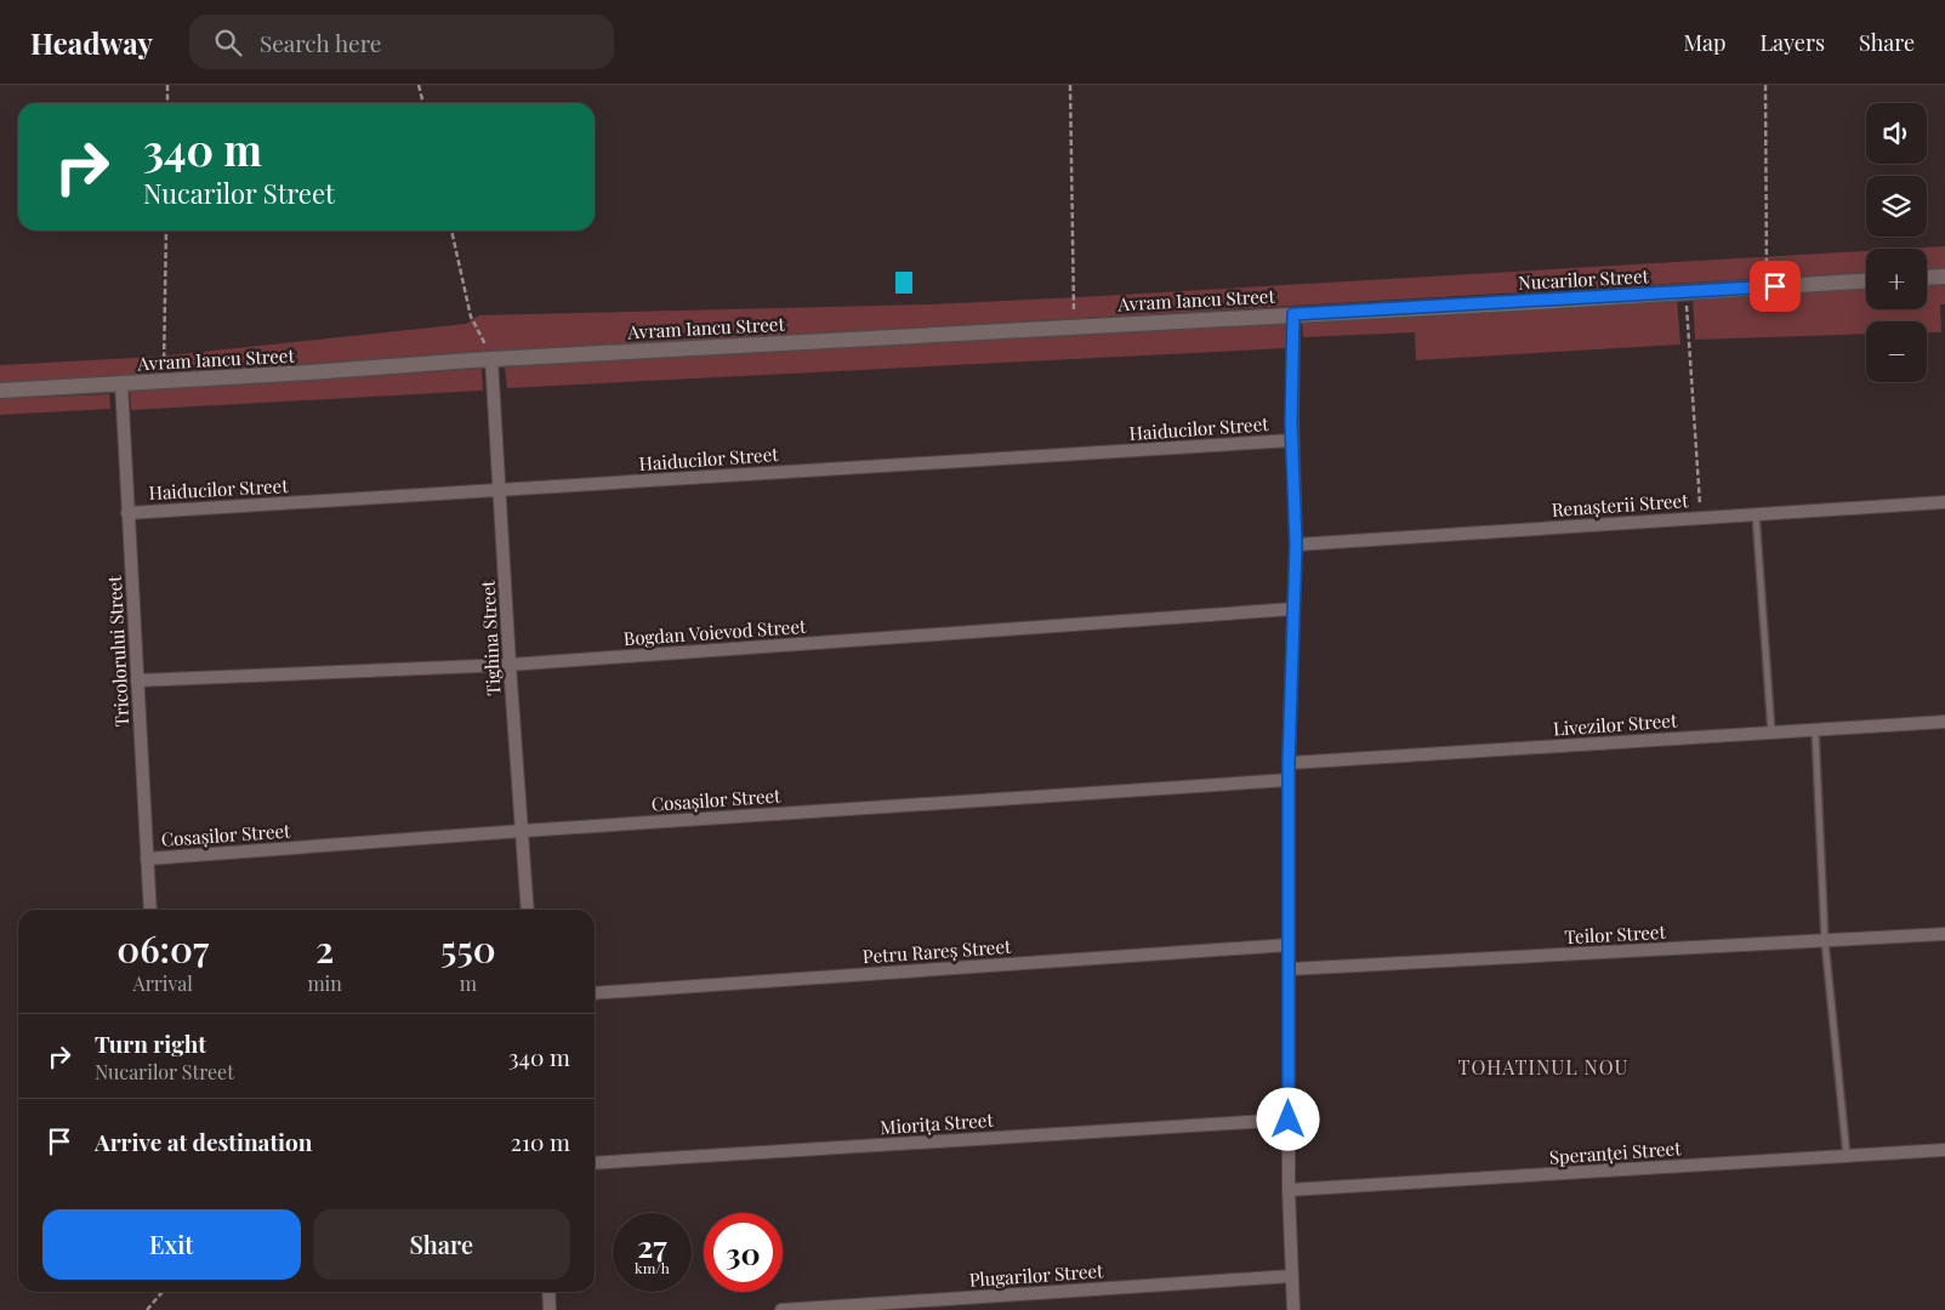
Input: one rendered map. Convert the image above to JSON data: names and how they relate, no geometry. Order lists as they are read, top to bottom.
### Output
{
  "streets": {
    "street": [
      "Nucarilor Street",
      "Avram Iancu Street",
      "Haiducilor Street",
      "Renașterii Street",
      "Bogdan Voievod Street",
      "Tighina Street",
      "Tricolorului Street",
      "Livezilor Street",
      "Cosașilor Street",
      "Teilor Street",
      "Petru Rareș Street",
      "Miorița Street",
      "Speranței Street",
      "Plugarilor Street"
    ]
  },
  "crossings": [
    ["Nucarilor Street", "Avram Iancu Street"],
    ["Avram Iancu Street", "Tighina Street"],
    ["Avram Iancu Street", "Tricolorului Street"],
    ["Haiducilor Street", "Tighina Street"],
    ["Haiducilor Street", "Tricolorului Street"],
    ["Bogdan Voievod Street", "Tighina Street"],
    ["Bogdan Voievod Street", "Tricolorului Street"],
    ["Tighina Street", "Cosașilor Street"],
    ["Tricolorului Street", "Cosașilor Street"]
  ],
  "districts": ["TOHATINUL NOU"],
  "page": {
    "header": "Headway",
    "search": "Search here",
    "nav": ["Map", "Layers", "Share"],
    "map_buttons": ["+", "−"],
    "turn": ["340 m", "Nucarilor Street"],
    "eta": [
      "06:07",
      "Arrival",
      "2",
      "min",
      "550",
      "m"
    ],
    "list": [
      {
        "name": "Turn right",
        "note": "Nucarilor Street",
        "value": "340 m"
      },
      {
        "name": "Arrive at destination",
        "value": "210 m"
      }
    ],
    "buttons": ["Exit", "Share"],
    "speed": "27 km/h",
    "limit": "30"
  }
}
